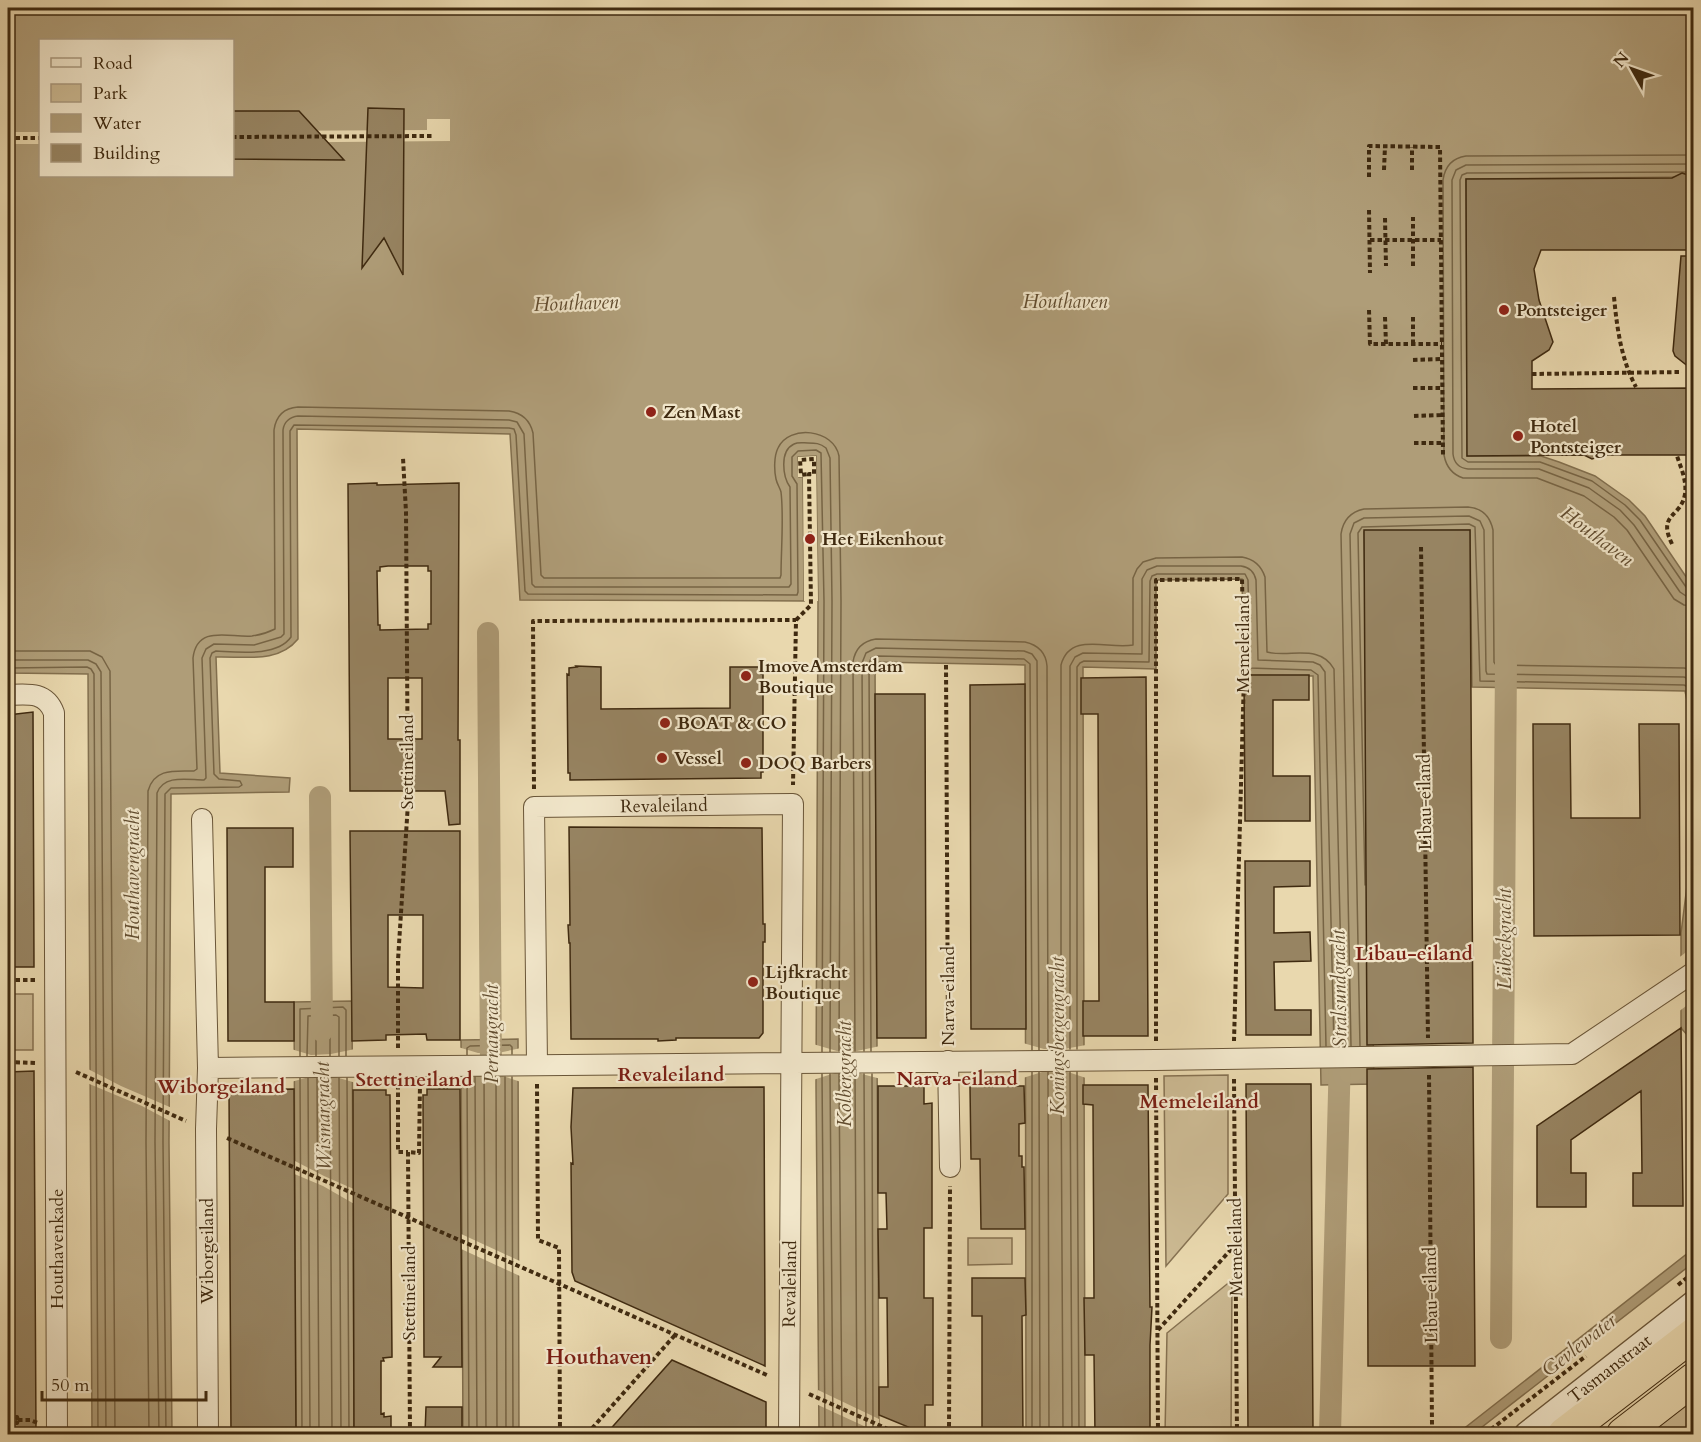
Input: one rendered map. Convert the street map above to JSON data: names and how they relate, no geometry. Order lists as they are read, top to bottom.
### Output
{
  "streets": {
    "street": [
      "Revaleiland",
      "Narva-eiland",
      "Houthavenkade",
      "Wiborgeiland",
      "Tasmanstraat"
    ],
    "path": ["Memeleiland", "Stettineiland", "Libau-eiland"]
  },
  "districts": [
    "Libau-eiland",
    "Revaleiland",
    "Narva-eiland",
    "Stettineiland",
    "Wiborgeiland",
    "Memeleiland",
    "Houthaven"
  ],
  "water": [
    "Houthaven",
    "Houthavengracht",
    "Lübeckgracht",
    "Stralsundgracht",
    "Pernaugracht",
    "Koningsbergengracht",
    "Kolberggracht",
    "Wismargracht",
    "Gevlewater"
  ],
  "places": [
    "Pontsteiger",
    "Zen Mast",
    "Hotel Pontsteiger",
    "Het Eikenhout",
    "ImoveAmsterdam Boutique",
    "BOAT & CO",
    "Vessel",
    "DOQ Barbers",
    "Lijfkracht Boutique"
  ],
  "legend": [
    "Road",
    "Park",
    "Water",
    "Building"
  ],
  "scale_bar": "50 m",
  "north": "top left"
}
